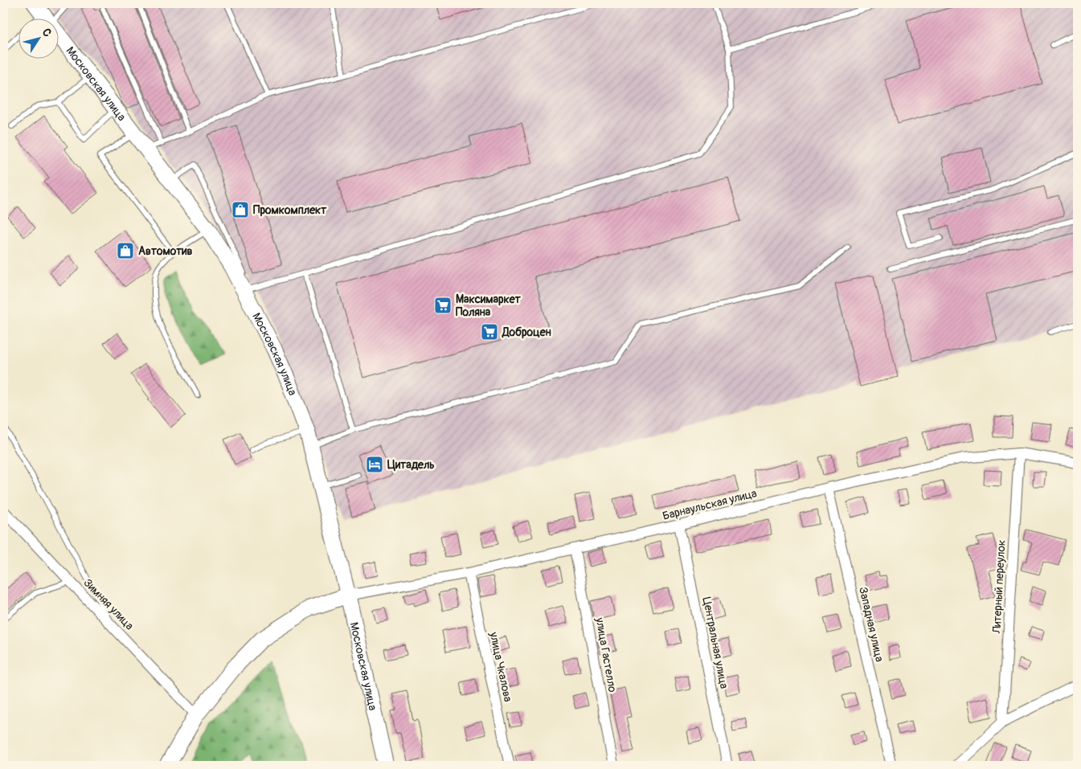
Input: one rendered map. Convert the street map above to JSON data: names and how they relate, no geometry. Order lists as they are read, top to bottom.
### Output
{
  "streets": {
    "main road": ["Московская улица"],
    "street": [
      "Барнаульская улица",
      "Литерный переулок",
      "Зимняя улица",
      "Западная улица",
      "Центральная улица",
      "улица Гастелло",
      "улица Чкалова"
    ]
  },
  "crossings": [
    ["Московская улица", "Барнаульская улица"],
    ["Барнаульская улица", "Литерный переулок"],
    ["Барнаульская улица", "Западная улица"],
    ["Барнаульская улица", "Центральная улица"],
    ["Барнаульская улица", "улица Гастелло"],
    ["Барнаульская улица", "улица Чкалова"]
  ],
  "places": {
    "shop": ["Промкомплект", "Автомотив"],
    "supermarket": ["Максимаркет Поляна", "Доброцен"],
    "hotel": ["Цитадель"]
  },
  "north": "top right"
}
